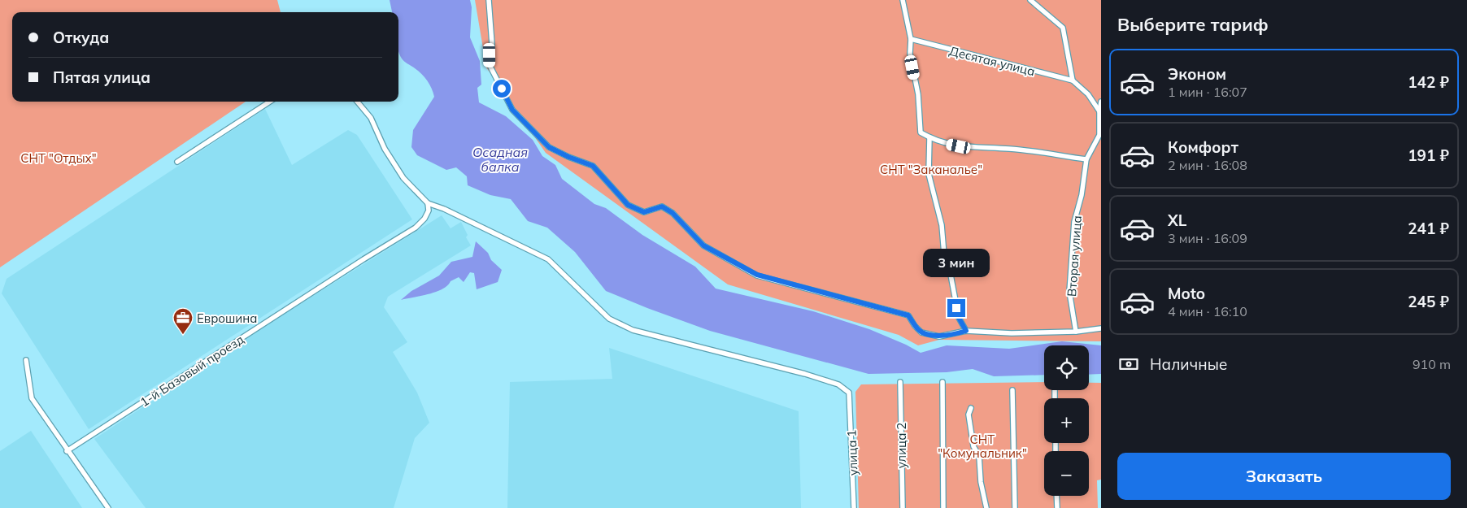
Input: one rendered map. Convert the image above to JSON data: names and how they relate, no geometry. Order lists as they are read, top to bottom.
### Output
{
  "streets": {
    "street": [
      "Десятая улица",
      "Вторая улица",
      "1-й Базовый проезд",
      "улица 2",
      "улица 1"
    ]
  },
  "crossings": [
    ["1-й Базовый проезд", "улица 1"]
  ],
  "water": ["Осадная балка"],
  "parks": ["СНТ \"Отдых\"", "СНТ \"Заканалье\"", "СНТ \"Комунальник\""],
  "places": {
    "office": ["Еврошина"]
  },
  "page": {
    "heading": "Выберите тариф",
    "banner": ["Откуда", "Пятая улица"],
    "list": [
      {
        "name": "Эконом",
        "note": "1 мин · 16:07",
        "value": "142 ₽"
      },
      {
        "name": "Комфорт",
        "note": "2 мин · 16:08",
        "value": "191 ₽"
      },
      {
        "name": "XL",
        "note": "3 мин · 16:09",
        "value": "241 ₽"
      },
      {
        "name": "Moto",
        "note": "4 мин · 16:10",
        "value": "245 ₽"
      }
    ],
    "bubble": "3 мин",
    "pay": ["Наличные", "910 m"],
    "map_buttons": ["+", "−"],
    "buttons": "Заказать"
  }
}
